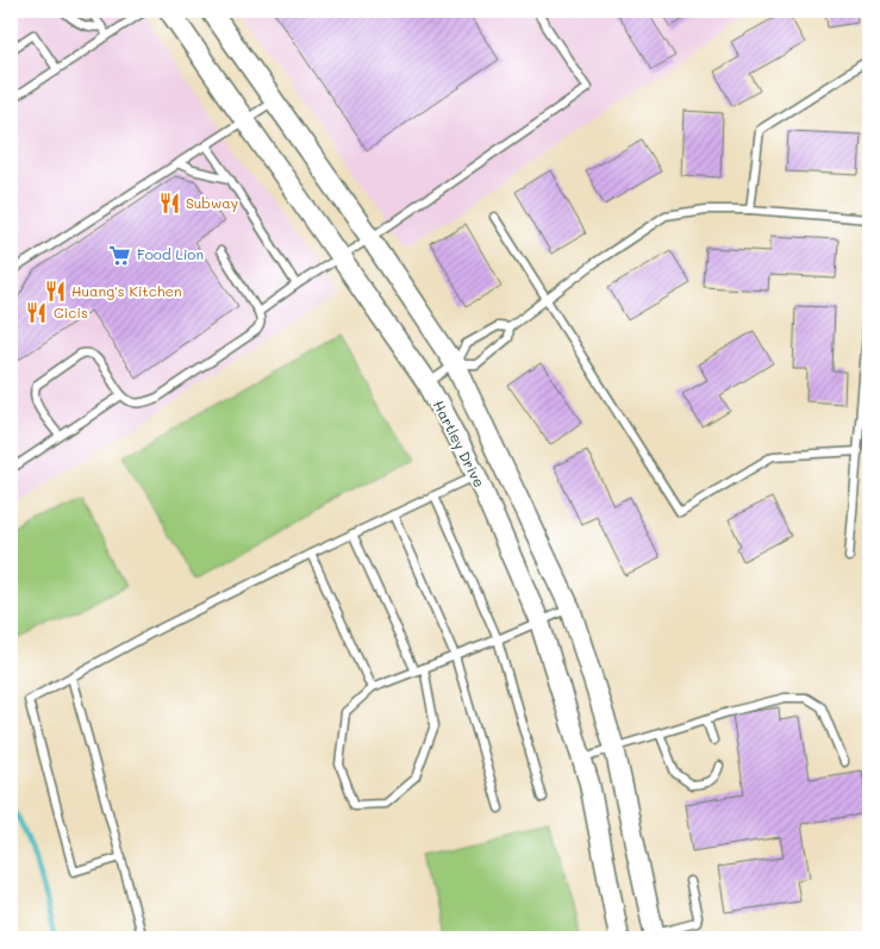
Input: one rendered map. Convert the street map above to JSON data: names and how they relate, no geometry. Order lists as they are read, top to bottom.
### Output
{
  "streets": {
    "street": ["Hartley Drive"]
  },
  "places": {
    "restaurant": ["Subway", "Huang's Kitchen", "Cicis"],
    "supermarket": ["Food Lion"]
  }
}
